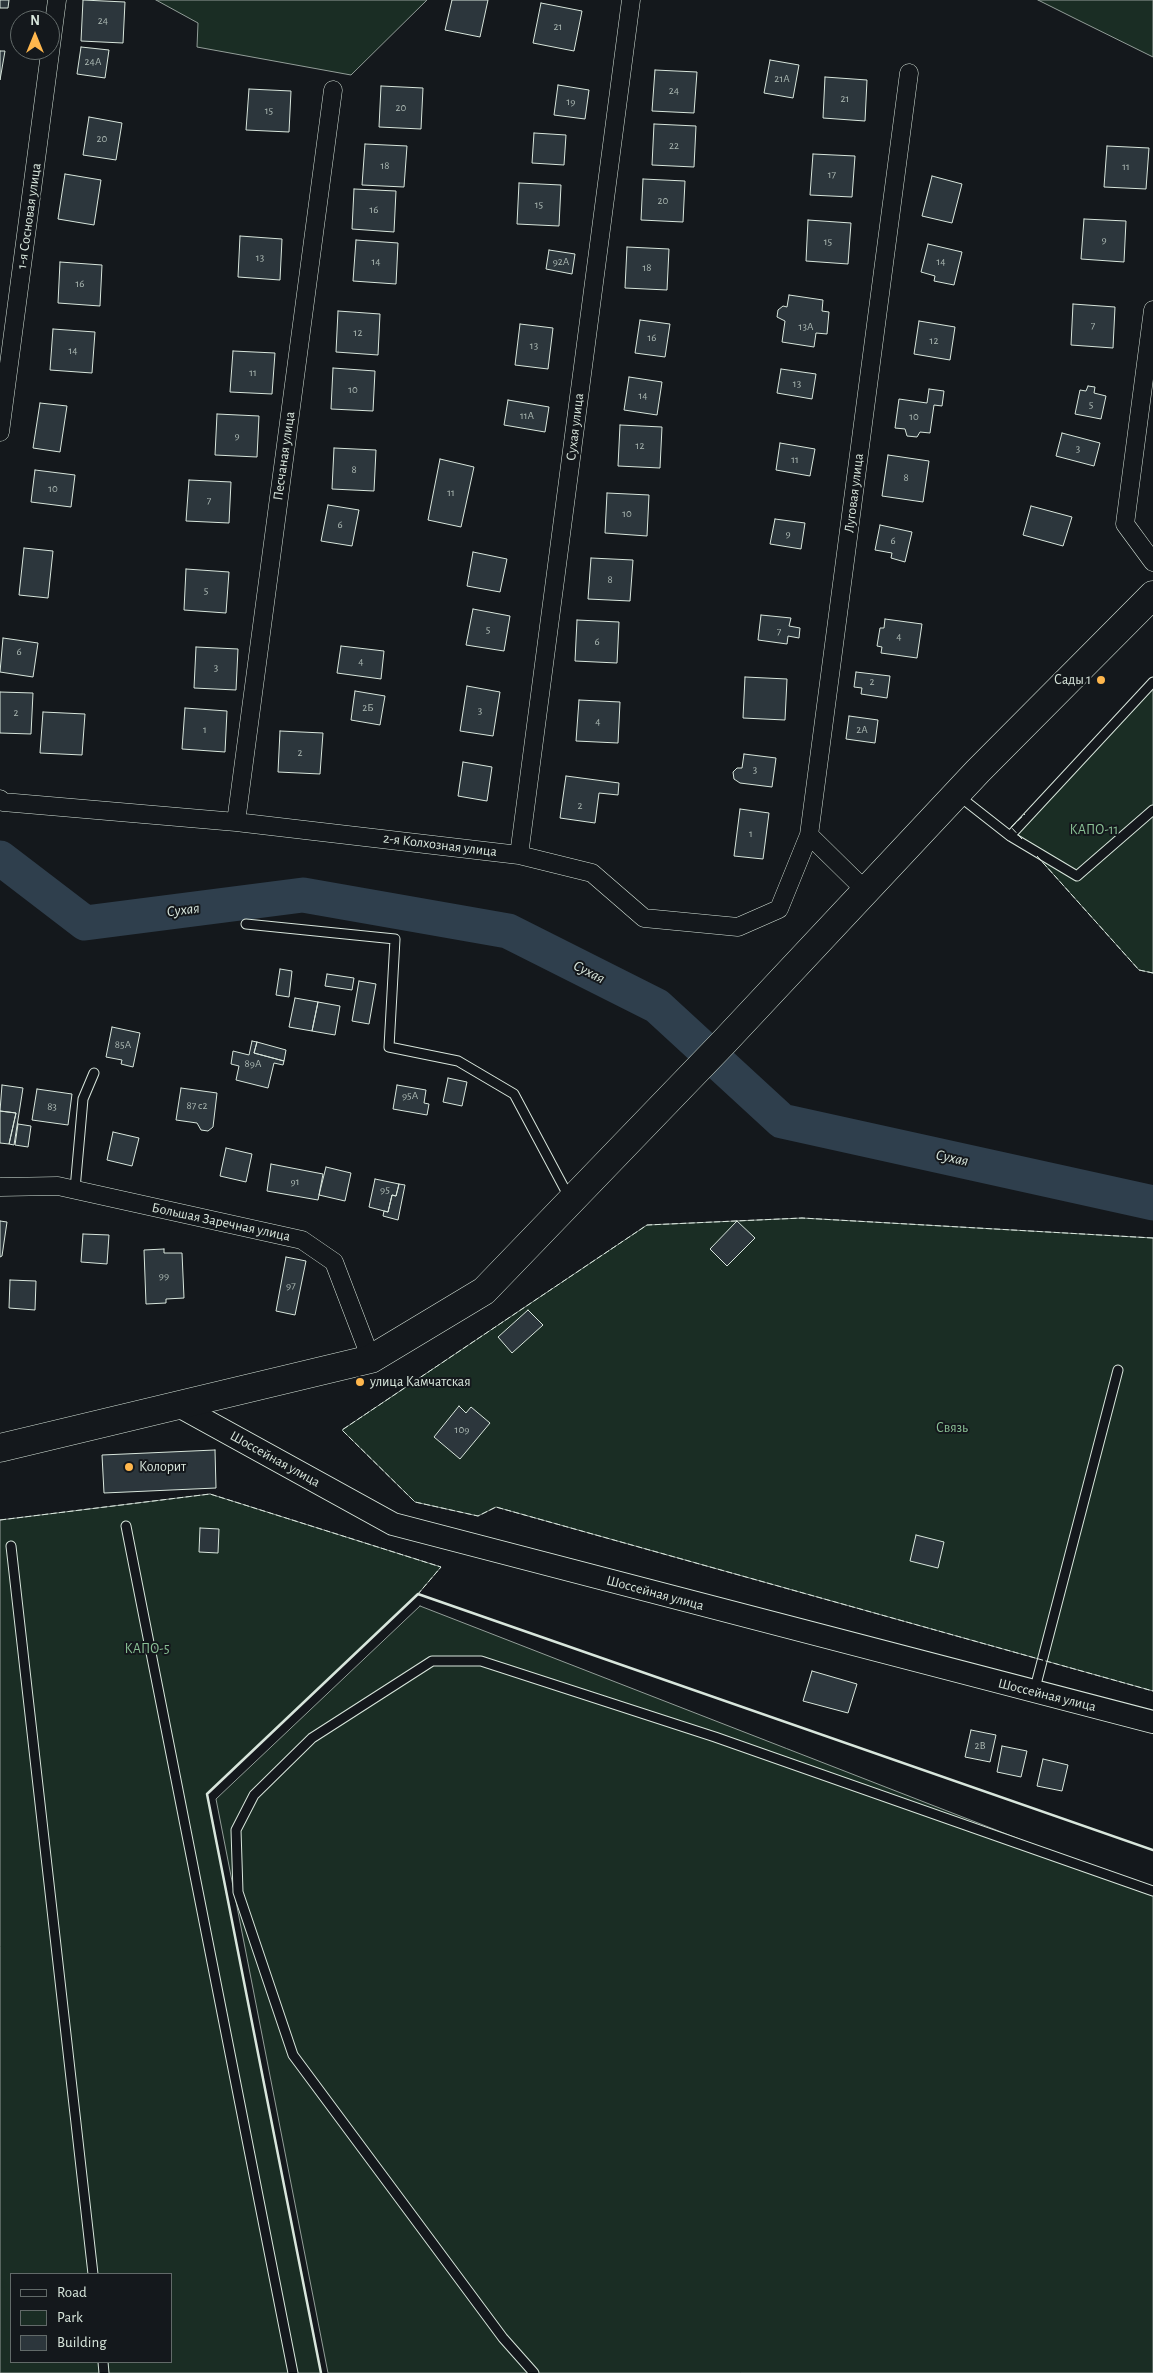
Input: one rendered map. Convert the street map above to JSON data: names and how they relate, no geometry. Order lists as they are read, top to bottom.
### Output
{
  "streets": {
    "street": [
      "1-я Сосновая улица",
      "Сухая улица",
      "Песчаная улица",
      "Луговая улица",
      "2-я Колхозная улица",
      "Большая Заречная улица",
      "Шоссейная улица"
    ]
  },
  "crossings": [
    ["Сухая улица", "2-я Колхозная улица"],
    ["Песчаная улица", "2-я Колхозная улица"],
    ["Луговая улица", "2-я Колхозная улица"]
  ],
  "water": ["Сухая"],
  "parks": ["КАПО-11", "Связь", "КАПО-5"],
  "places": ["Сады 1", "улица Камчатская", "Колорит"],
  "house_numbers": [
    "24",
    "21",
    "24А",
    "21А",
    "24",
    "21",
    "19",
    "20",
    "15",
    "20",
    "22",
    "18",
    "11",
    "17",
    "20",
    "15",
    "16",
    "9",
    "15",
    "13",
    "14",
    "92А",
    "14",
    "18",
    "16",
    "7",
    "13А",
    "12",
    "16",
    "12",
    "13",
    "14",
    "11",
    "13",
    "10",
    "14",
    "5",
    "11А",
    "10",
    "9",
    "12",
    "3",
    "11",
    "8",
    "8",
    "10",
    "11",
    "7",
    "10",
    "6",
    "9",
    "6",
    "8",
    "5",
    "5",
    "7",
    "4",
    "6",
    "6",
    "4",
    "3",
    "2",
    "2Б",
    "3",
    "2",
    "4",
    "1",
    "2А",
    "2",
    "3",
    "2",
    "1",
    "85А",
    "89А",
    "95А",
    "87 с2",
    "83",
    "91",
    "95",
    "99",
    "97",
    "109",
    "2В"
  ],
  "legend": ["Road", "Park", "Building"],
  "north": "top"
}
